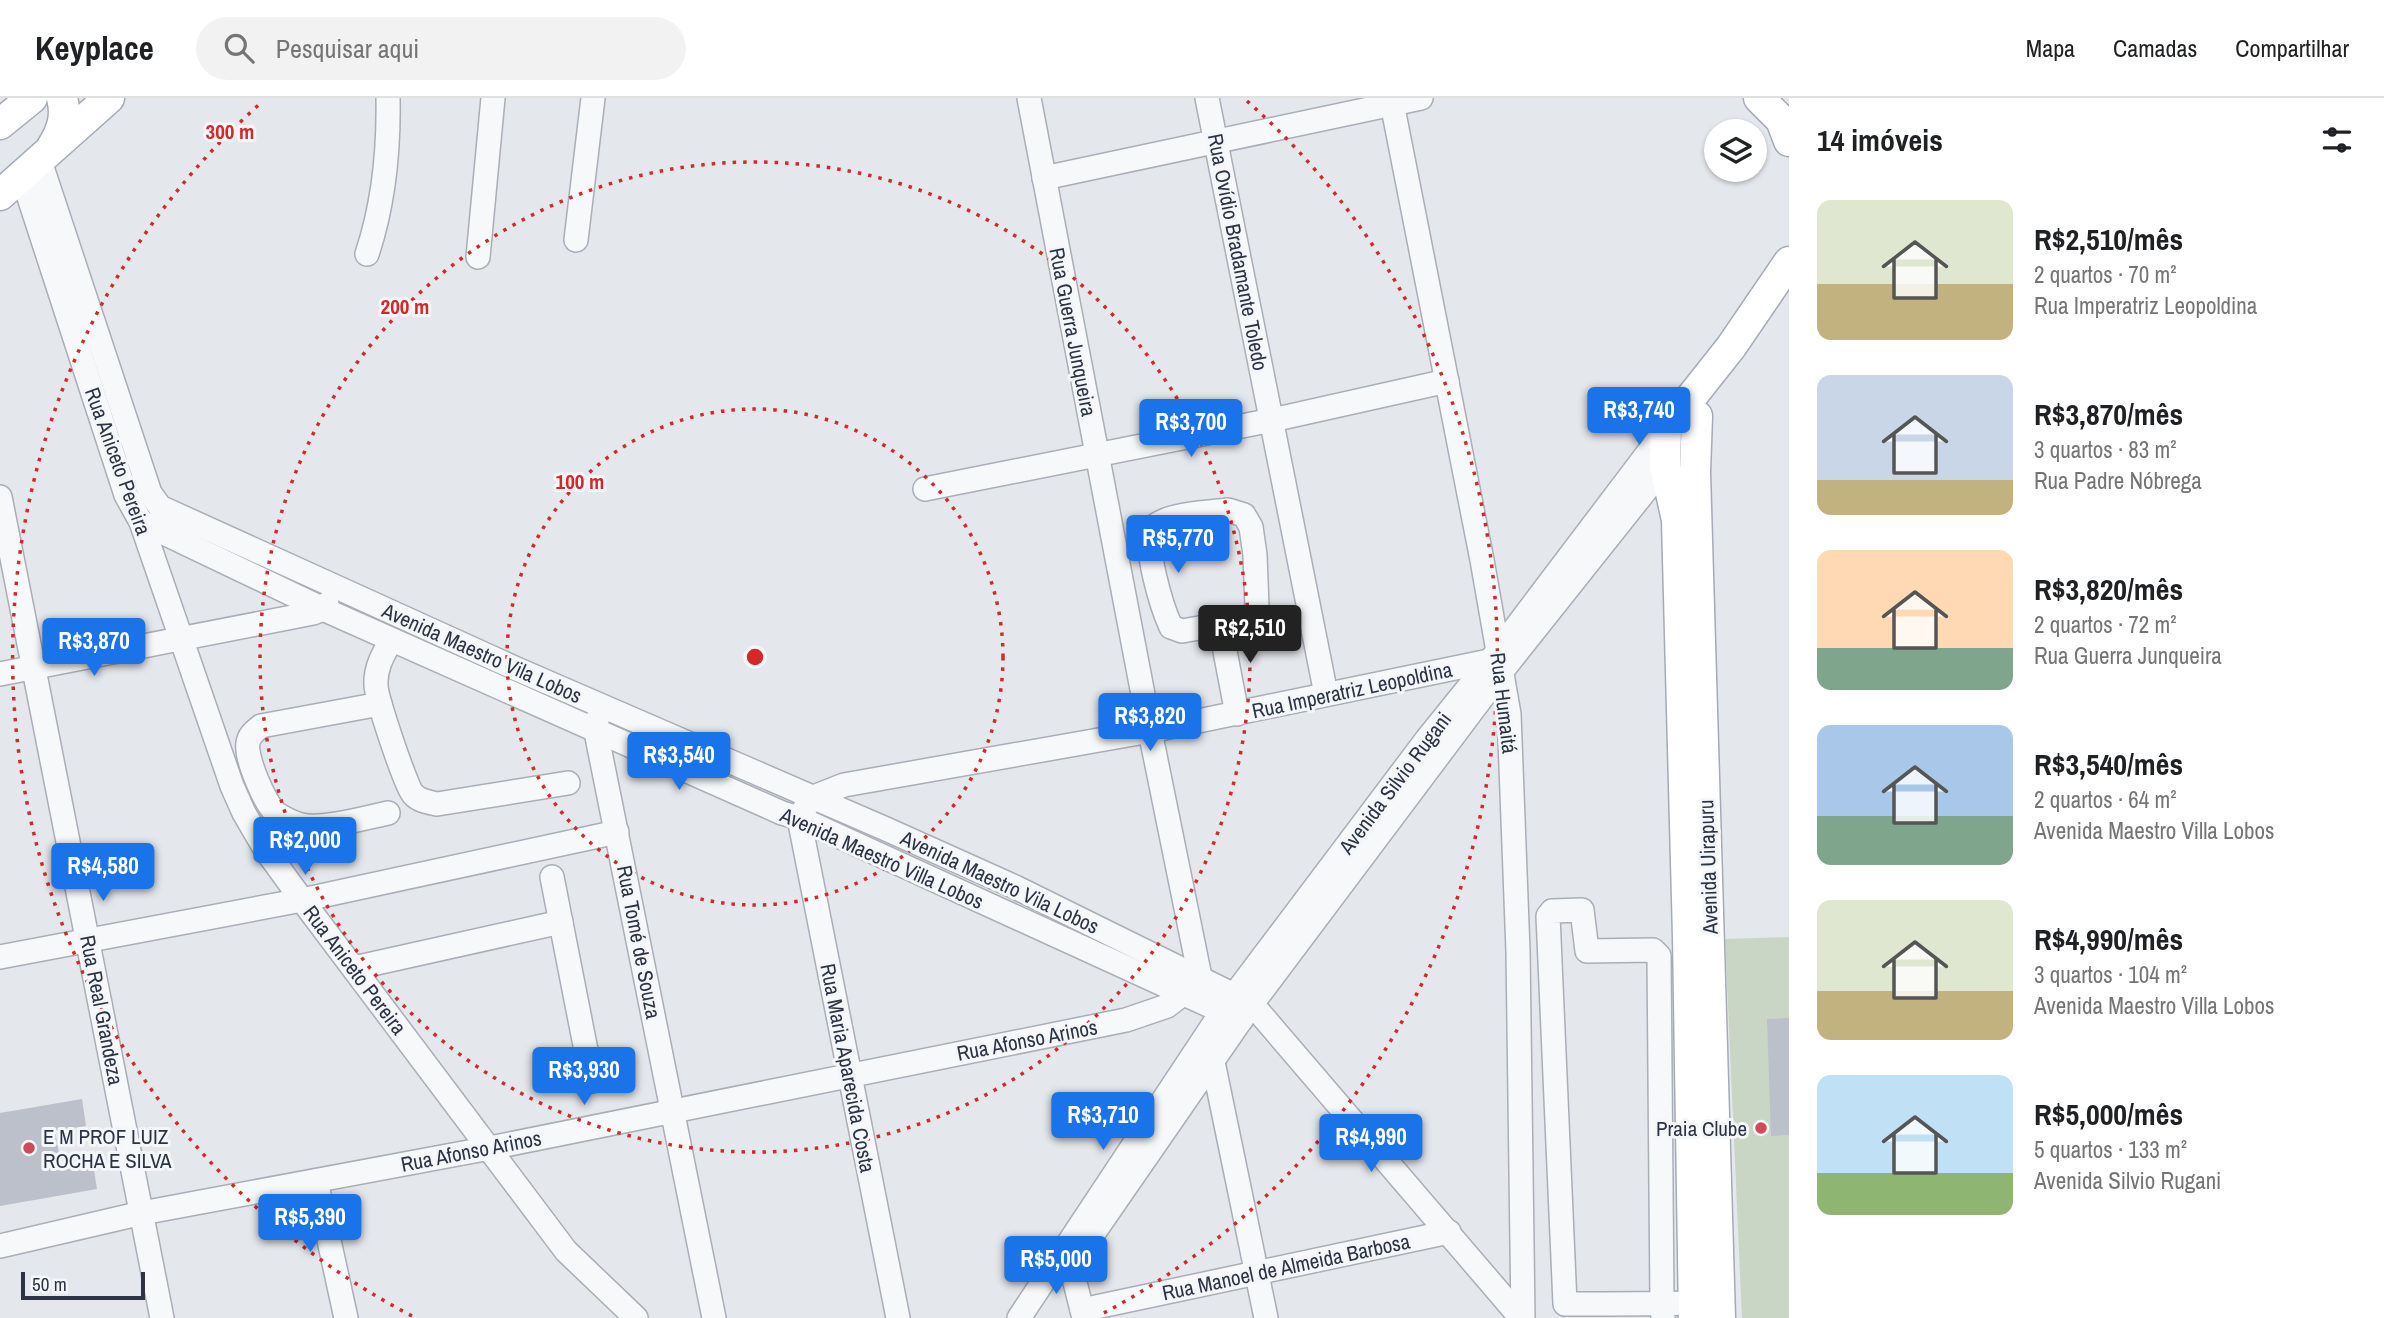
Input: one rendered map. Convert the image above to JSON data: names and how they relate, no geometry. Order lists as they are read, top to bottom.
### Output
{
  "streets": {
    "main road": ["Avenida Silvio Rugani", "Avenida Uirapuru"],
    "street": [
      "Rua Ovídio Bradamante Toledo",
      "Rua Guerra Junqueira",
      "Rua Aniceto Pereira",
      "Avenida Maestro Vila Lobos",
      "Rua Imperatriz Leopoldina",
      "Rua Humaitá",
      "Avenida Maestro Villa Lobos",
      "Rua Tomé de Souza",
      "Rua Real Grandeza",
      "Rua Afonso Arinos",
      "Rua Maria Aparecida Costa",
      "Rua Manoel de Almeida Barbosa"
    ]
  },
  "crossings": [
    ["Rua Ovídio Bradamante Toledo", "Rua Imperatriz Leopoldina"],
    ["Rua Guerra Junqueira", "Avenida Maestro Vila Lobos"],
    ["Rua Guerra Junqueira", "Rua Imperatriz Leopoldina"],
    ["Rua Guerra Junqueira", "Avenida Maestro Villa Lobos"],
    ["Rua Guerra Junqueira", "Rua Afonso Arinos"],
    ["Rua Aniceto Pereira", "Avenida Maestro Vila Lobos"],
    ["Rua Aniceto Pereira", "Avenida Maestro Villa Lobos"],
    ["Rua Aniceto Pereira", "Rua Afonso Arinos"],
    ["Avenida Maestro Vila Lobos", "Rua Imperatriz Leopoldina"],
    ["Avenida Maestro Vila Lobos", "Avenida Silvio Rugani"],
    ["Avenida Maestro Vila Lobos", "Avenida Maestro Villa Lobos"],
    ["Avenida Maestro Vila Lobos", "Rua Tomé de Souza"],
    ["Avenida Maestro Vila Lobos", "Rua Afonso Arinos"],
    ["Rua Imperatriz Leopoldina", "Rua Humaitá"],
    ["Rua Imperatriz Leopoldina", "Avenida Silvio Rugani"],
    ["Rua Humaitá", "Avenida Silvio Rugani"],
    ["Avenida Silvio Rugani", "Avenida Uirapuru"],
    ["Avenida Maestro Villa Lobos", "Rua Tomé de Souza"],
    ["Avenida Maestro Villa Lobos", "Rua Afonso Arinos"],
    ["Avenida Maestro Villa Lobos", "Rua Maria Aparecida Costa"],
    ["Rua Tomé de Souza", "Rua Afonso Arinos"],
    ["Rua Real Grandeza", "Rua Afonso Arinos"],
    ["Rua Afonso Arinos", "Rua Maria Aparecida Costa"]
  ],
  "places": ["Praia Clube", "E M PROF LUIZ ROCHA E SILVA"],
  "scale_bar": "50 m",
  "page": {
    "header": "Keyplace",
    "search": "Pesquisar aqui",
    "nav": ["Mapa", "Camadas", "Compartilhar"],
    "heading": "14 imóveis",
    "list": [
      {
        "name": "R$2,510/mês",
        "note": "2 quartos · 70 m² · Rua Imperatriz Leopoldina"
      },
      {
        "name": "R$3,870/mês",
        "note": "3 quartos · 83 m² · Rua Padre Nóbrega"
      },
      {
        "name": "R$3,820/mês",
        "note": "2 quartos · 72 m² · Rua Guerra Junqueira"
      },
      {
        "name": "R$3,540/mês",
        "note": "2 quartos · 64 m² · Avenida Maestro Villa Lobos"
      },
      {
        "name": "R$4,990/mês",
        "note": "3 quartos · 104 m² · Avenida Maestro Villa Lobos"
      },
      {
        "name": "R$5,000/mês",
        "note": "5 quartos · 133 m² · Avenida Silvio Rugani"
      }
    ],
    "price": [
      "R$3,740",
      "R$3,700",
      "R$5,770",
      "R$2,510",
      "R$3,870",
      "R$3,820",
      "R$3,540",
      "R$2,000",
      "R$4,580",
      "R$3,930",
      "R$3,710",
      "R$4,990",
      "R$5,390",
      "R$5,000"
    ],
    "scale": "50 m"
  },
  "rings": ["300 m", "200 m", "100 m"]
}
